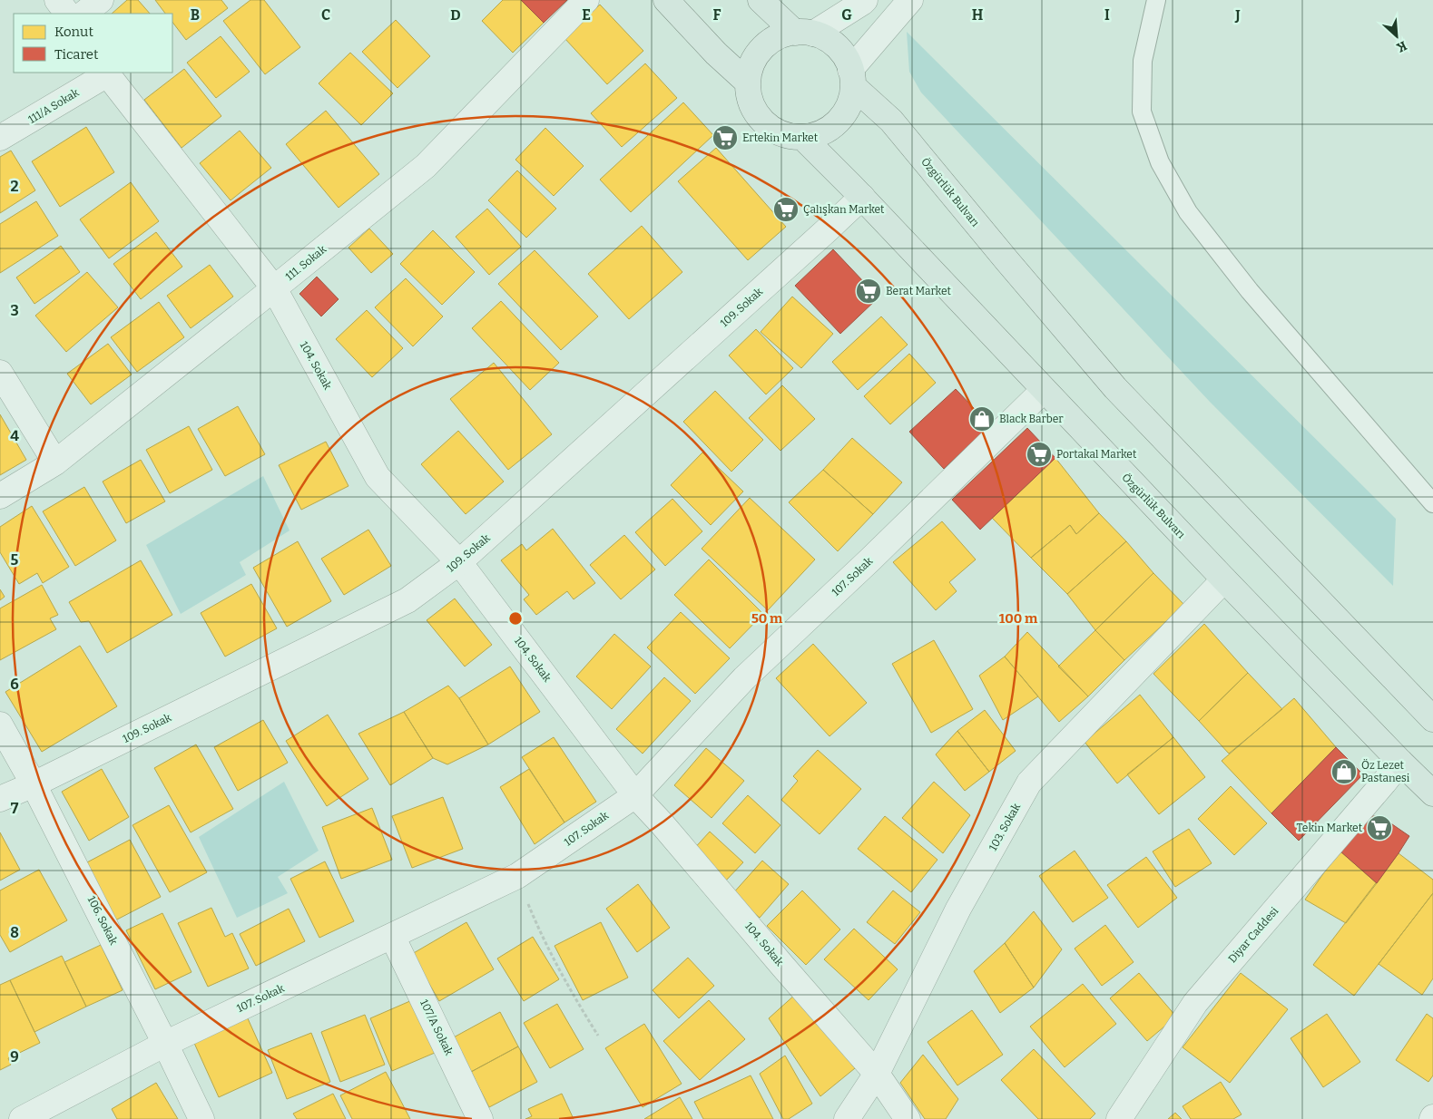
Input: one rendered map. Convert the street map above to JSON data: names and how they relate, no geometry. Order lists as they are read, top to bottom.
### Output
{
  "streets": {
    "main road": ["Özgürlük Bulvarı"],
    "street": [
      "111/A Sokak",
      "111. Sokak",
      "109. Sokak",
      "104. Sokak",
      "107. Sokak",
      "103. Sokak",
      "106. Sokak",
      "Diyar Caddesi",
      "107/A Sokak"
    ]
  },
  "crossings": [
    ["111/A Sokak", "104. Sokak"],
    ["Özgürlük Bulvarı", "109. Sokak"],
    ["Özgürlük Bulvarı", "107. Sokak"],
    ["Özgürlük Bulvarı", "103. Sokak"],
    ["Özgürlük Bulvarı", "Diyar Caddesi"],
    ["111. Sokak", "104. Sokak"],
    ["109. Sokak", "104. Sokak"],
    ["109. Sokak", "106. Sokak"],
    ["104. Sokak", "107. Sokak"],
    ["104. Sokak", "103. Sokak"],
    ["107. Sokak", "106. Sokak"],
    ["107. Sokak", "107/A Sokak"]
  ],
  "places": {
    "supermarket": [
      "Ertekin Market",
      "Çalışkan Market",
      "Berat Market",
      "Portakal Market",
      "Tekin Market"
    ],
    "shop": ["Black Barber", "Öz Lezet Pastanesi"]
  },
  "legend": ["Konut", "Ticaret"],
  "north": "bottom right",
  "grid": {
    "columns": [
      "B",
      "C",
      "D",
      "E",
      "F",
      "G",
      "H",
      "I",
      "J"
    ],
    "rows": [
      "2",
      "3",
      "4",
      "5",
      "6",
      "7",
      "8",
      "9"
    ]
  },
  "rings": ["50 m", "100 m"]
}
